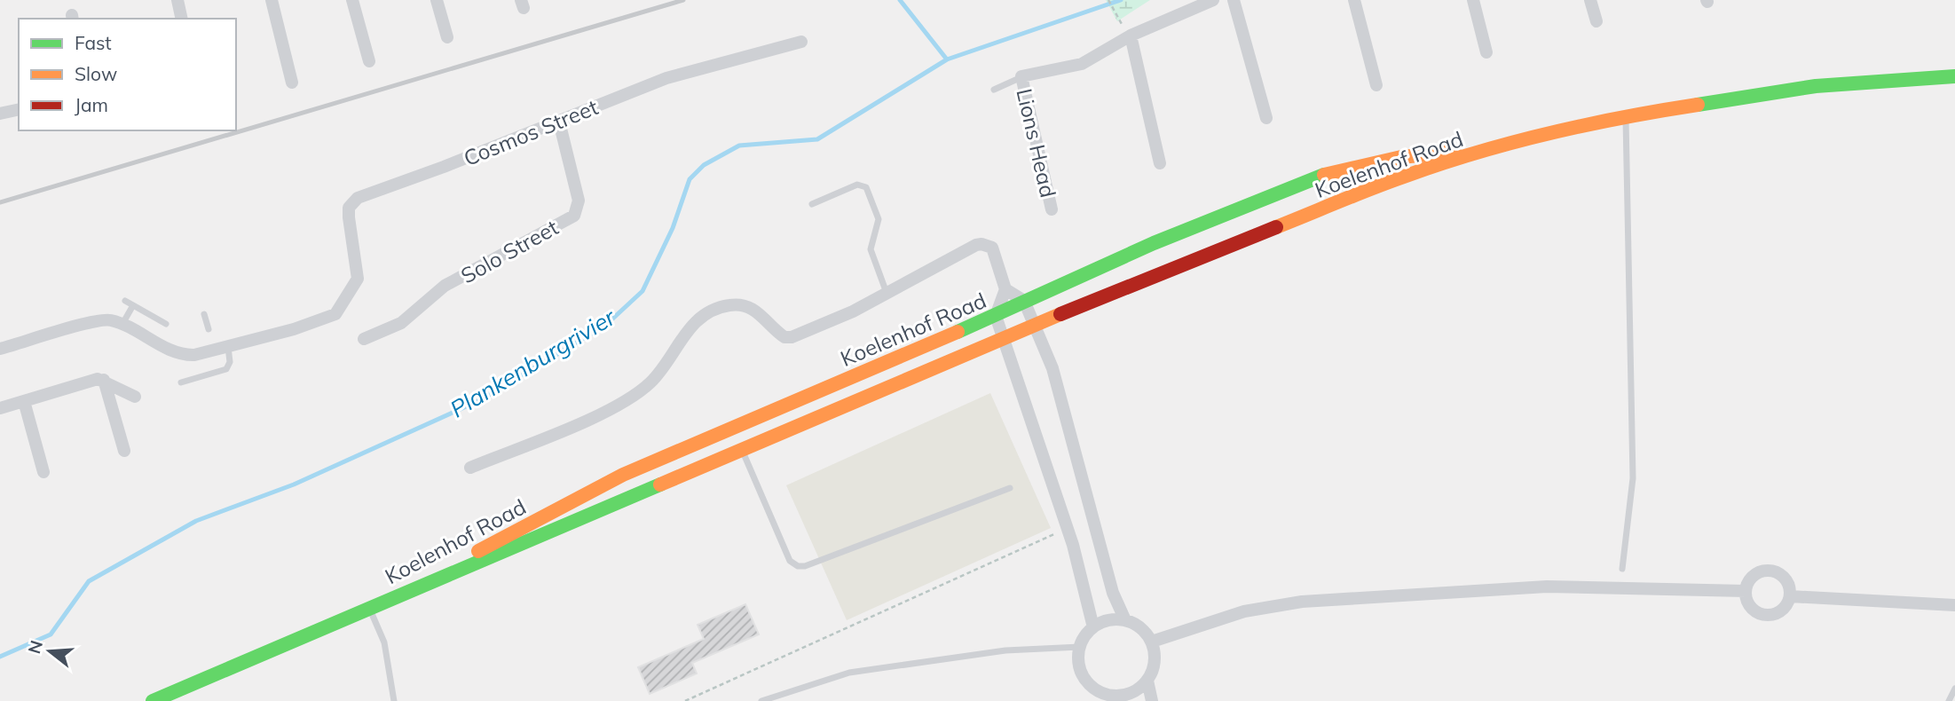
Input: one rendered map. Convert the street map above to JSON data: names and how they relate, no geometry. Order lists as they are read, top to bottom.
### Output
{
  "streets": {
    "main road": ["Koelenhof Road"],
    "street": ["Cosmos Street", "Lions Head", "Solo Street"]
  },
  "crossings": [
    ["Cosmos Street", "Solo Street"]
  ],
  "water": ["Plankenburgrivier"],
  "legend": ["Fast", "Slow", "Jam"],
  "north": "left"
}
